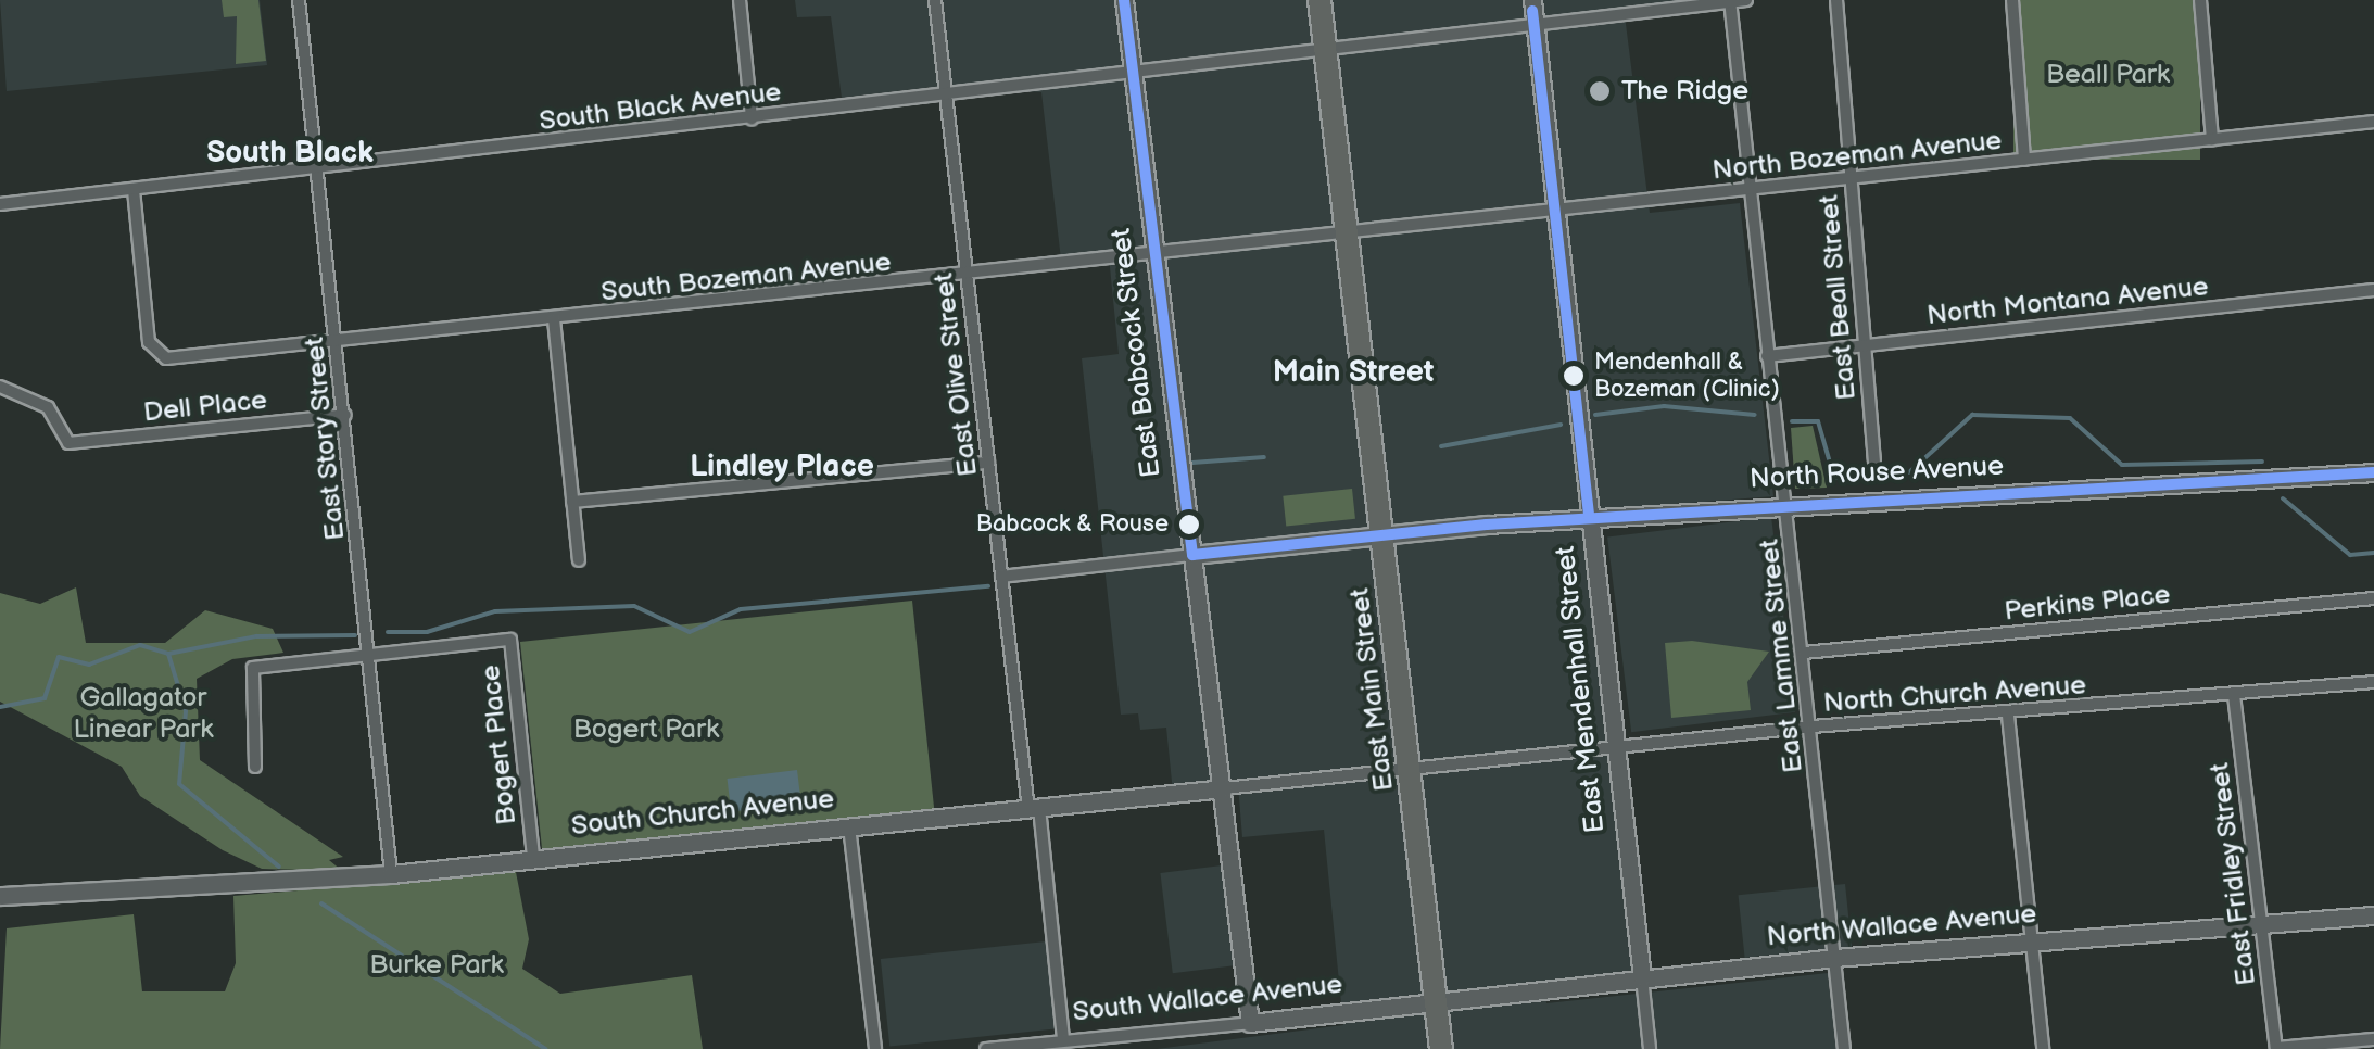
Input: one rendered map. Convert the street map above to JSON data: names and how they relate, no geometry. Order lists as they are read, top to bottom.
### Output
{
  "streets": {
    "highway": ["East Main Street"],
    "street": [
      "South Black Avenue",
      "North Bozeman Avenue",
      "South Bozeman Avenue",
      "East Beall Street",
      "North Montana Avenue",
      "East Babcock Street",
      "East Olive Street",
      "Dell Place",
      "East Story Street",
      "North Rouse Avenue",
      "Perkins Place",
      "East Lamme Street",
      "East Mendenhall Street",
      "North Church Avenue",
      "Bogert Place",
      "South Church Avenue",
      "East Fridley Street",
      "North Wallace Avenue",
      "South Wallace Avenue"
    ]
  },
  "crossings": [
    ["South Black Avenue", "South Bozeman Avenue"],
    ["South Black Avenue", "East Babcock Street"],
    ["South Black Avenue", "East Olive Street"],
    ["South Black Avenue", "East Story Street"],
    ["South Black Avenue", "East Lamme Street"],
    ["South Black Avenue", "East Main Street"],
    ["South Black Avenue", "East Mendenhall Street"],
    ["North Bozeman Avenue", "South Bozeman Avenue"],
    ["North Bozeman Avenue", "East Beall Street"],
    ["North Bozeman Avenue", "East Lamme Street"],
    ["North Bozeman Avenue", "East Main Street"],
    ["North Bozeman Avenue", "East Mendenhall Street"],
    ["South Bozeman Avenue", "East Babcock Street"],
    ["South Bozeman Avenue", "East Olive Street"],
    ["South Bozeman Avenue", "East Story Street"],
    ["South Bozeman Avenue", "East Main Street"],
    ["East Beall Street", "North Montana Avenue"],
    ["North Montana Avenue", "East Lamme Street"],
    ["East Babcock Street", "North Rouse Avenue"],
    ["East Babcock Street", "South Church Avenue"],
    ["East Babcock Street", "South Wallace Avenue"],
    ["East Olive Street", "South Church Avenue"],
    ["East Olive Street", "South Wallace Avenue"],
    ["Dell Place", "East Story Street"],
    ["East Story Street", "Bogert Place"],
    ["East Story Street", "South Church Avenue"],
    ["North Rouse Avenue", "East Lamme Street"],
    ["North Rouse Avenue", "East Main Street"],
    ["North Rouse Avenue", "East Mendenhall Street"],
    ["Perkins Place", "East Lamme Street"],
    ["East Lamme Street", "North Church Avenue"],
    ["East Lamme Street", "North Wallace Avenue"],
    ["East Main Street", "North Church Avenue"],
    ["East Main Street", "South Church Avenue"],
    ["East Main Street", "North Wallace Avenue"],
    ["East Main Street", "South Wallace Avenue"],
    ["East Mendenhall Street", "North Church Avenue"],
    ["East Mendenhall Street", "North Wallace Avenue"],
    ["North Church Avenue", "South Church Avenue"],
    ["North Church Avenue", "East Fridley Street"],
    ["Bogert Place", "South Church Avenue"],
    ["East Fridley Street", "North Wallace Avenue"],
    ["North Wallace Avenue", "South Wallace Avenue"]
  ],
  "districts": ["South Black", "Main Street", "Lindley Place"],
  "parks": [
    "Beall Park",
    "Gallagator Linear Park",
    "Bogert Park",
    "Burke Park"
  ],
  "places": ["The Ridge", "Mendenhall & Bozeman (Clinic)", "Babcock & Rouse"]
}
